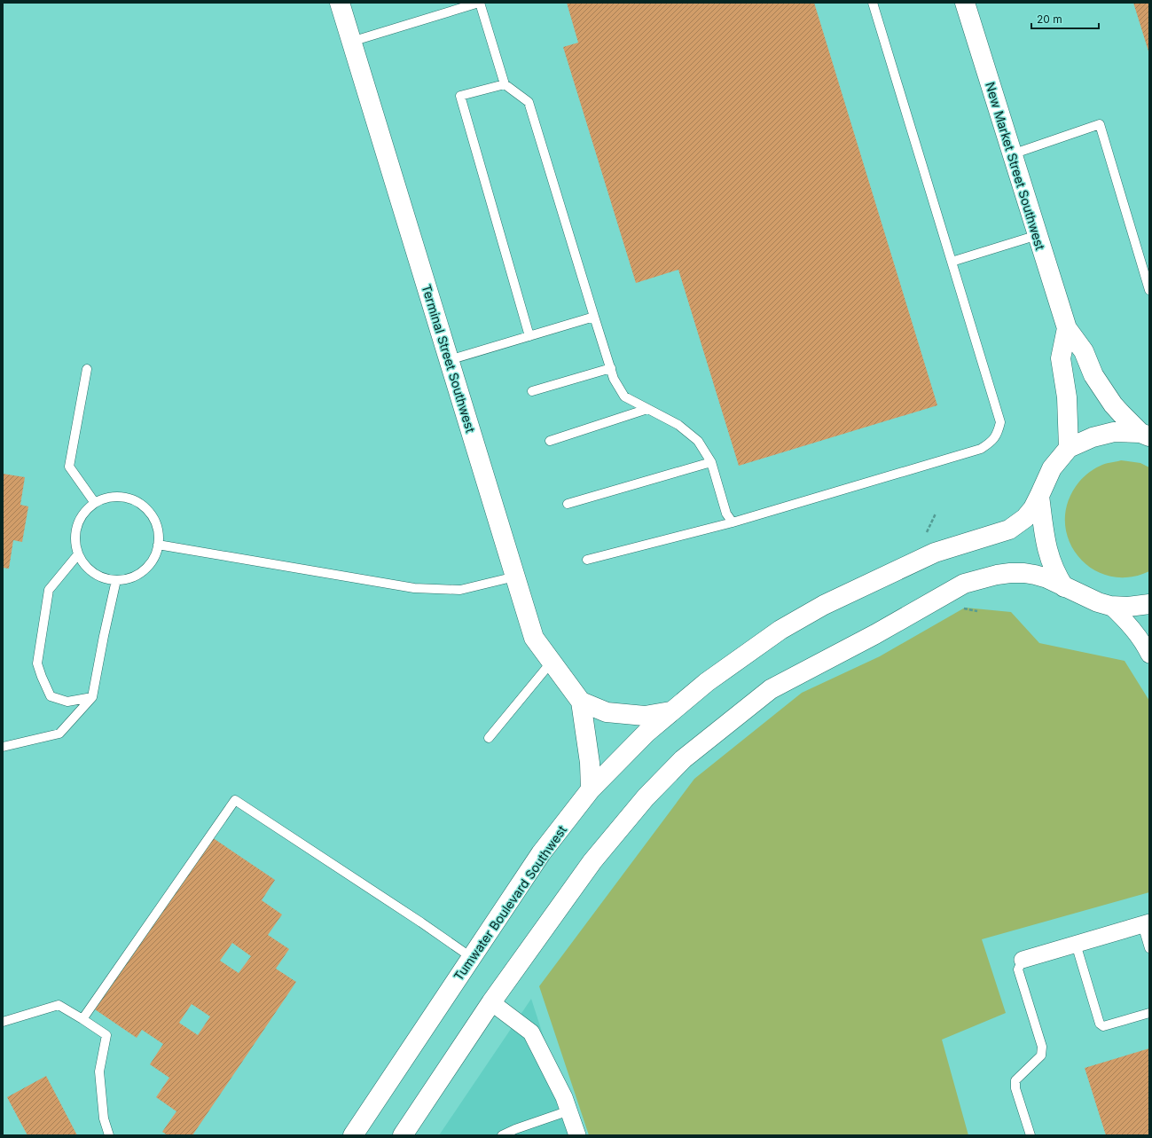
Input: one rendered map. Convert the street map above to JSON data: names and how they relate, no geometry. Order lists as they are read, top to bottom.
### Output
{
  "streets": {
    "main road": ["New Market Street Southwest", "Terminal Street Southwest", "Tumwater Boulevard Southwest"]
  },
  "crossings": [
    ["New Market Street Southwest", "Tumwater Boulevard Southwest"],
    ["Terminal Street Southwest", "Tumwater Boulevard Southwest"]
  ],
  "scale_bar": "20 m"
}
